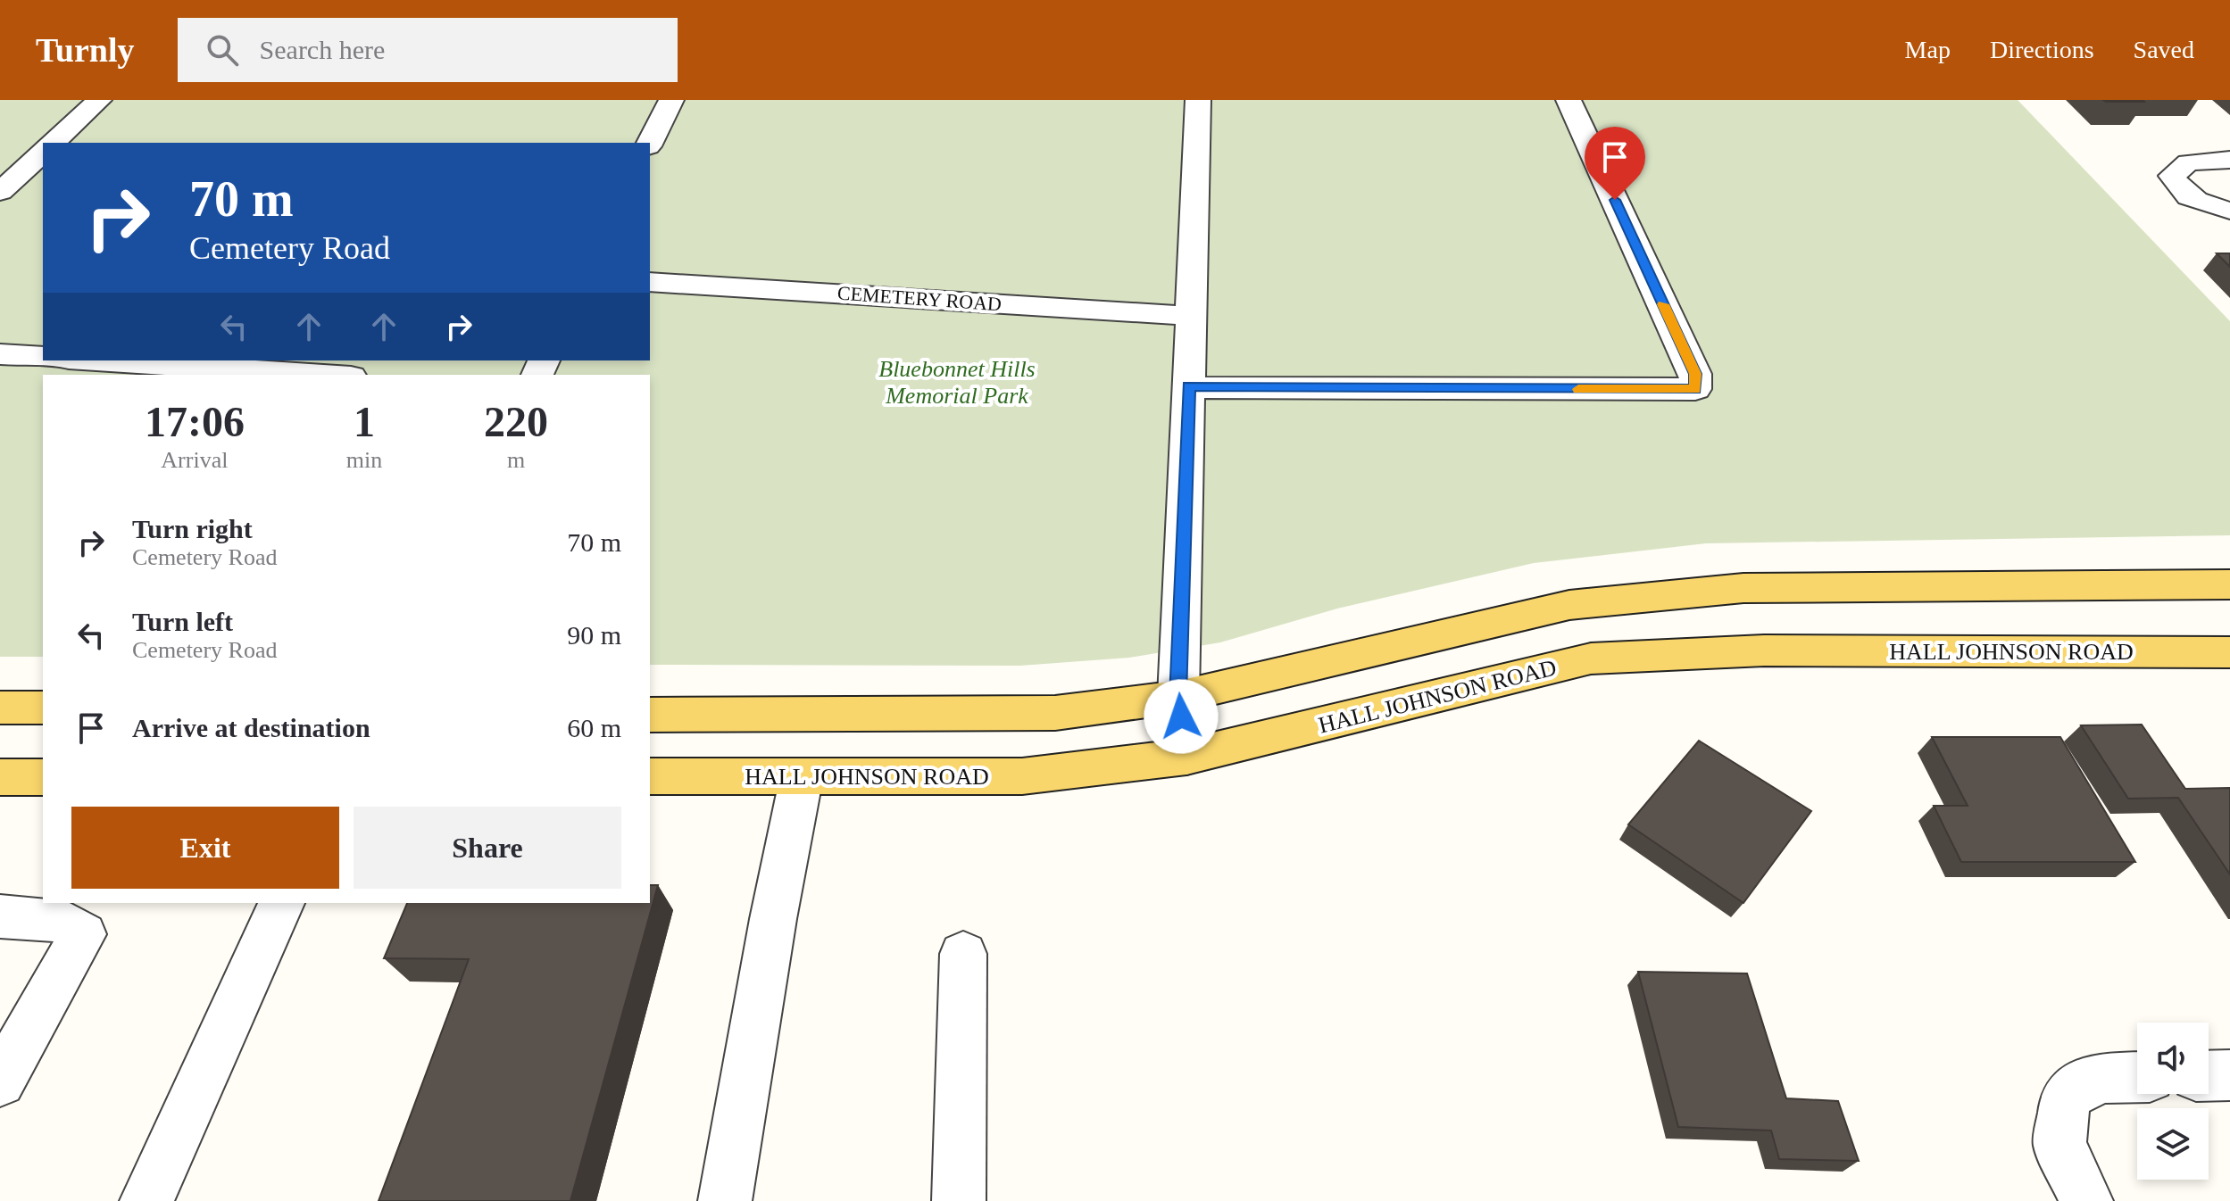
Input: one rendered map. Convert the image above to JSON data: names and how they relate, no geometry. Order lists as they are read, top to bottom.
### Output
{
  "streets": {
    "main road": ["HALL JOHNSON ROAD"],
    "street": ["CEMETERY ROAD"]
  },
  "parks": ["Bluebonnet Hills Memorial Park"],
  "page": {
    "header": "Turnly",
    "search": "Search here",
    "nav": ["Map", "Directions", "Saved"],
    "turn": ["70 m", "Cemetery Road"],
    "eta": [
      "17:06",
      "Arrival",
      "1",
      "min",
      "220",
      "m"
    ],
    "list": [
      {
        "name": "Turn right",
        "note": "Cemetery Road",
        "value": "70 m"
      },
      {
        "name": "Turn left",
        "note": "Cemetery Road",
        "value": "90 m"
      },
      {
        "name": "Arrive at destination",
        "value": "60 m"
      }
    ],
    "buttons": ["Exit", "Share"]
  }
}
